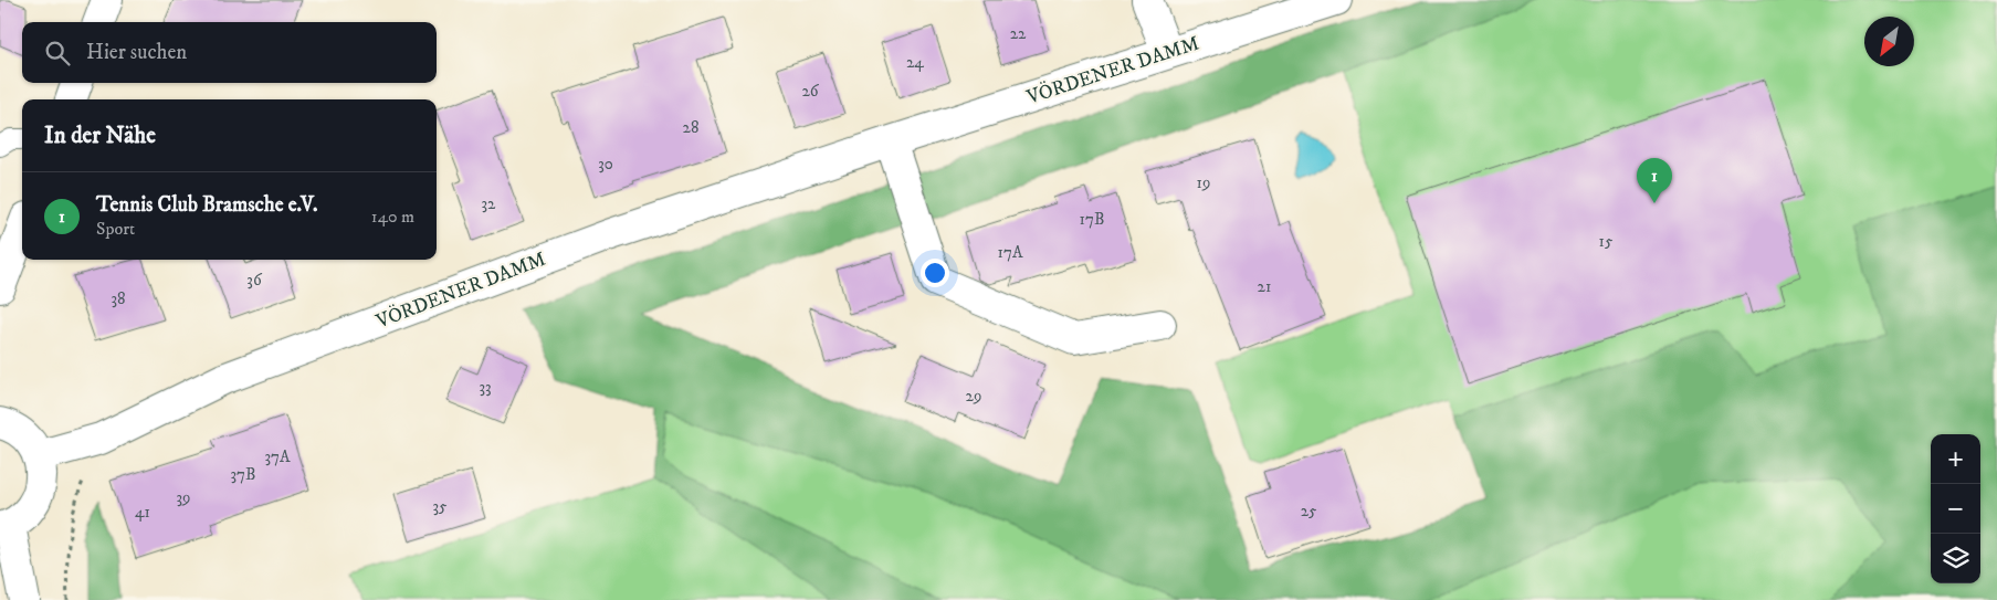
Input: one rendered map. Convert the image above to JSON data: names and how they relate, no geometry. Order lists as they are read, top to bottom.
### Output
{
  "streets": {
    "street": ["VÖRDENER DAMM"]
  },
  "house_numbers": [
    "22",
    "24",
    "26",
    "28",
    "30",
    "19",
    "32",
    "17B",
    "15",
    "17A",
    "36",
    "21",
    "38",
    "33",
    "29",
    "37A",
    "37B",
    "39",
    "35",
    "25",
    "41"
  ],
  "north": "bottom left",
  "page": {
    "search": "Hier suchen",
    "heading": "In der Nähe",
    "pins": "1",
    "list": [
      {
        "mark": "1",
        "name": "Tennis Club Bramsche e.V.",
        "note": "Sport",
        "value": "140 m"
      }
    ],
    "map_buttons": ["+", "−"]
  }
}
